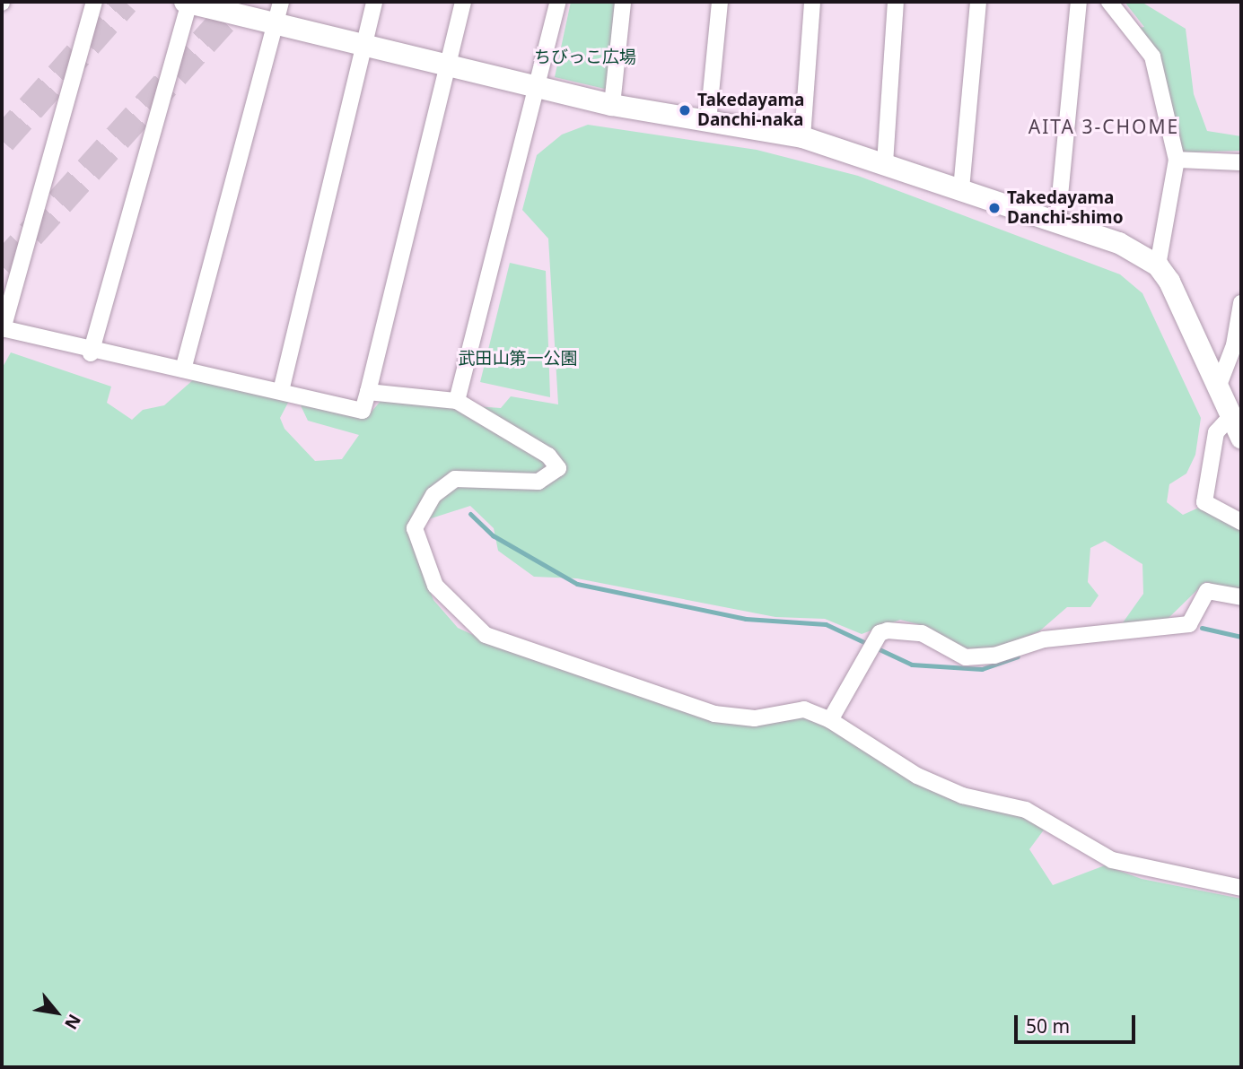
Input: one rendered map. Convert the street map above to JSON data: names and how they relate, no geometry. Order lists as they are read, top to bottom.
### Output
{
  "districts": ["AITA 3-CHOME"],
  "parks": ["ちびっこ広場", "武田山第一公園"],
  "places": ["Takedayama Danchi-naka", "Takedayama Danchi-shimo"],
  "scale_bar": "50 m",
  "north": "bottom right"
}
